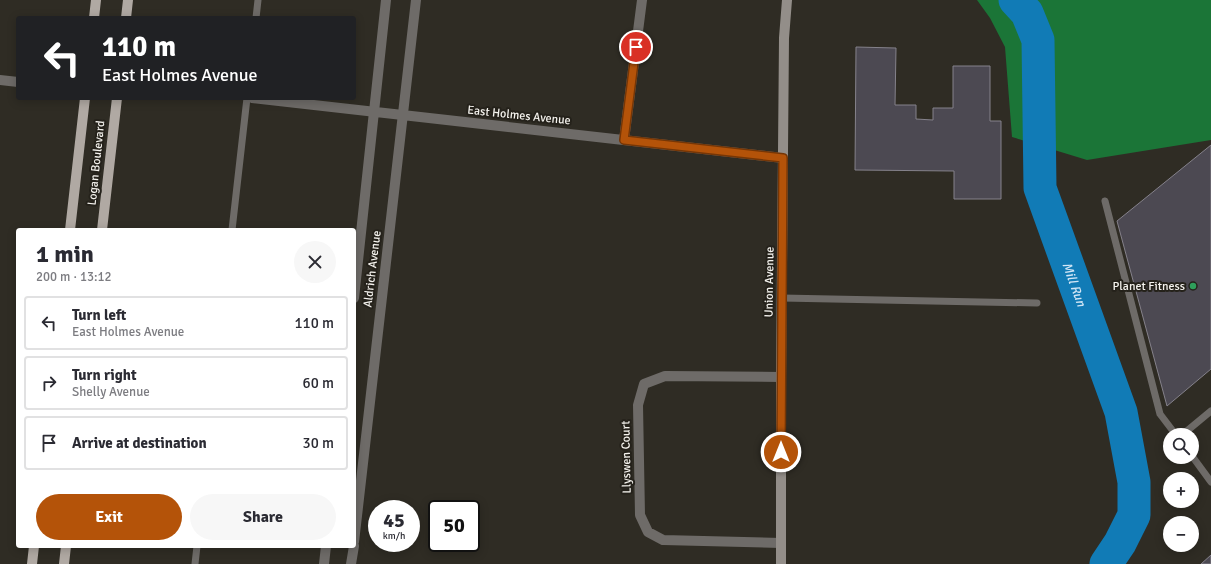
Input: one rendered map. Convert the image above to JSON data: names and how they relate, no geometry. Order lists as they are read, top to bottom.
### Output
{
  "streets": {
    "main road": ["Logan Boulevard", "Union Avenue"],
    "street": ["East Holmes Avenue", "Aldrich Avenue", "Llyswen Court"]
  },
  "crossings": [
    ["East Holmes Avenue", "Aldrich Avenue"],
    ["East Holmes Avenue", "Union Avenue"],
    ["Union Avenue", "Llyswen Court"]
  ],
  "water": ["Mill Run"],
  "places": ["Planet Fitness"],
  "page": {
    "turn": ["110 m", "East Holmes Avenue"],
    "heading": ["1 min", "200 m · 13:12"],
    "list": [
      {
        "name": "Turn left",
        "note": "East Holmes Avenue",
        "value": "110 m"
      },
      {
        "name": "Turn right",
        "note": "Shelly Avenue",
        "value": "60 m"
      },
      {
        "name": "Arrive at destination",
        "value": "30 m"
      }
    ],
    "map_buttons": ["+", "−"],
    "buttons": ["Exit", "Share"],
    "speed": "45 km/h",
    "limit": "50"
  }
}
